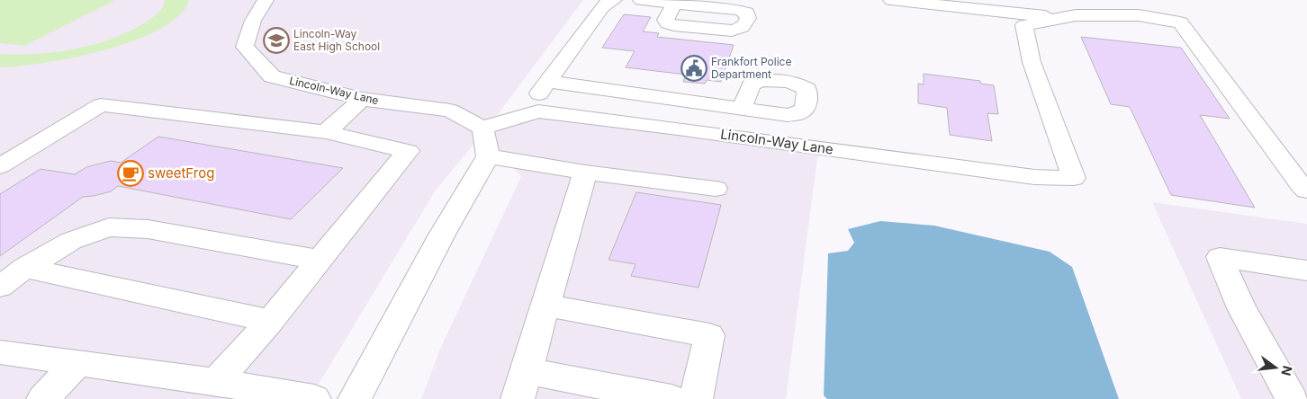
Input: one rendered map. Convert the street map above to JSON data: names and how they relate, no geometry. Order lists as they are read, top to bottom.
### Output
{
  "streets": {
    "street": ["Lincoln-Way Lane"]
  },
  "places": {
    "school or university": ["Lincoln-Way East High School"],
    "public building": ["Frankfort Police Department"],
    "cafe": ["sweetFrog"]
  },
  "north": "right"
}
